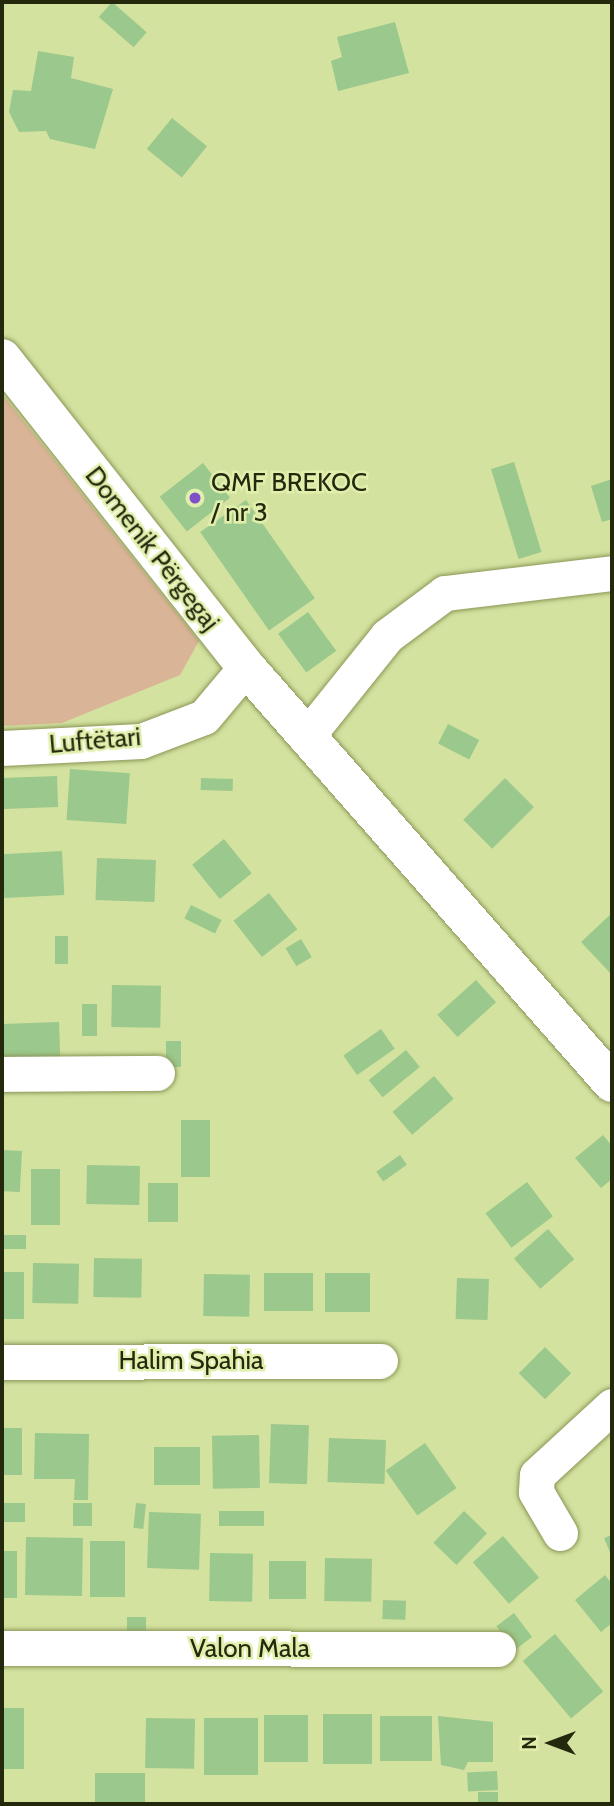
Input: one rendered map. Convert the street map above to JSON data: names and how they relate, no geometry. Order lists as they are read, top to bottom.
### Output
{
  "streets": {
    "main road": ["Domenik Përgegaj"],
    "street": ["Luftëtari", "Halim Spahia", "Valon Mala"]
  },
  "crossings": [
    ["Domenik Përgegaj", "Luftëtari"]
  ],
  "places": ["QMF BREKOC / nr 3"],
  "north": "left"
}
